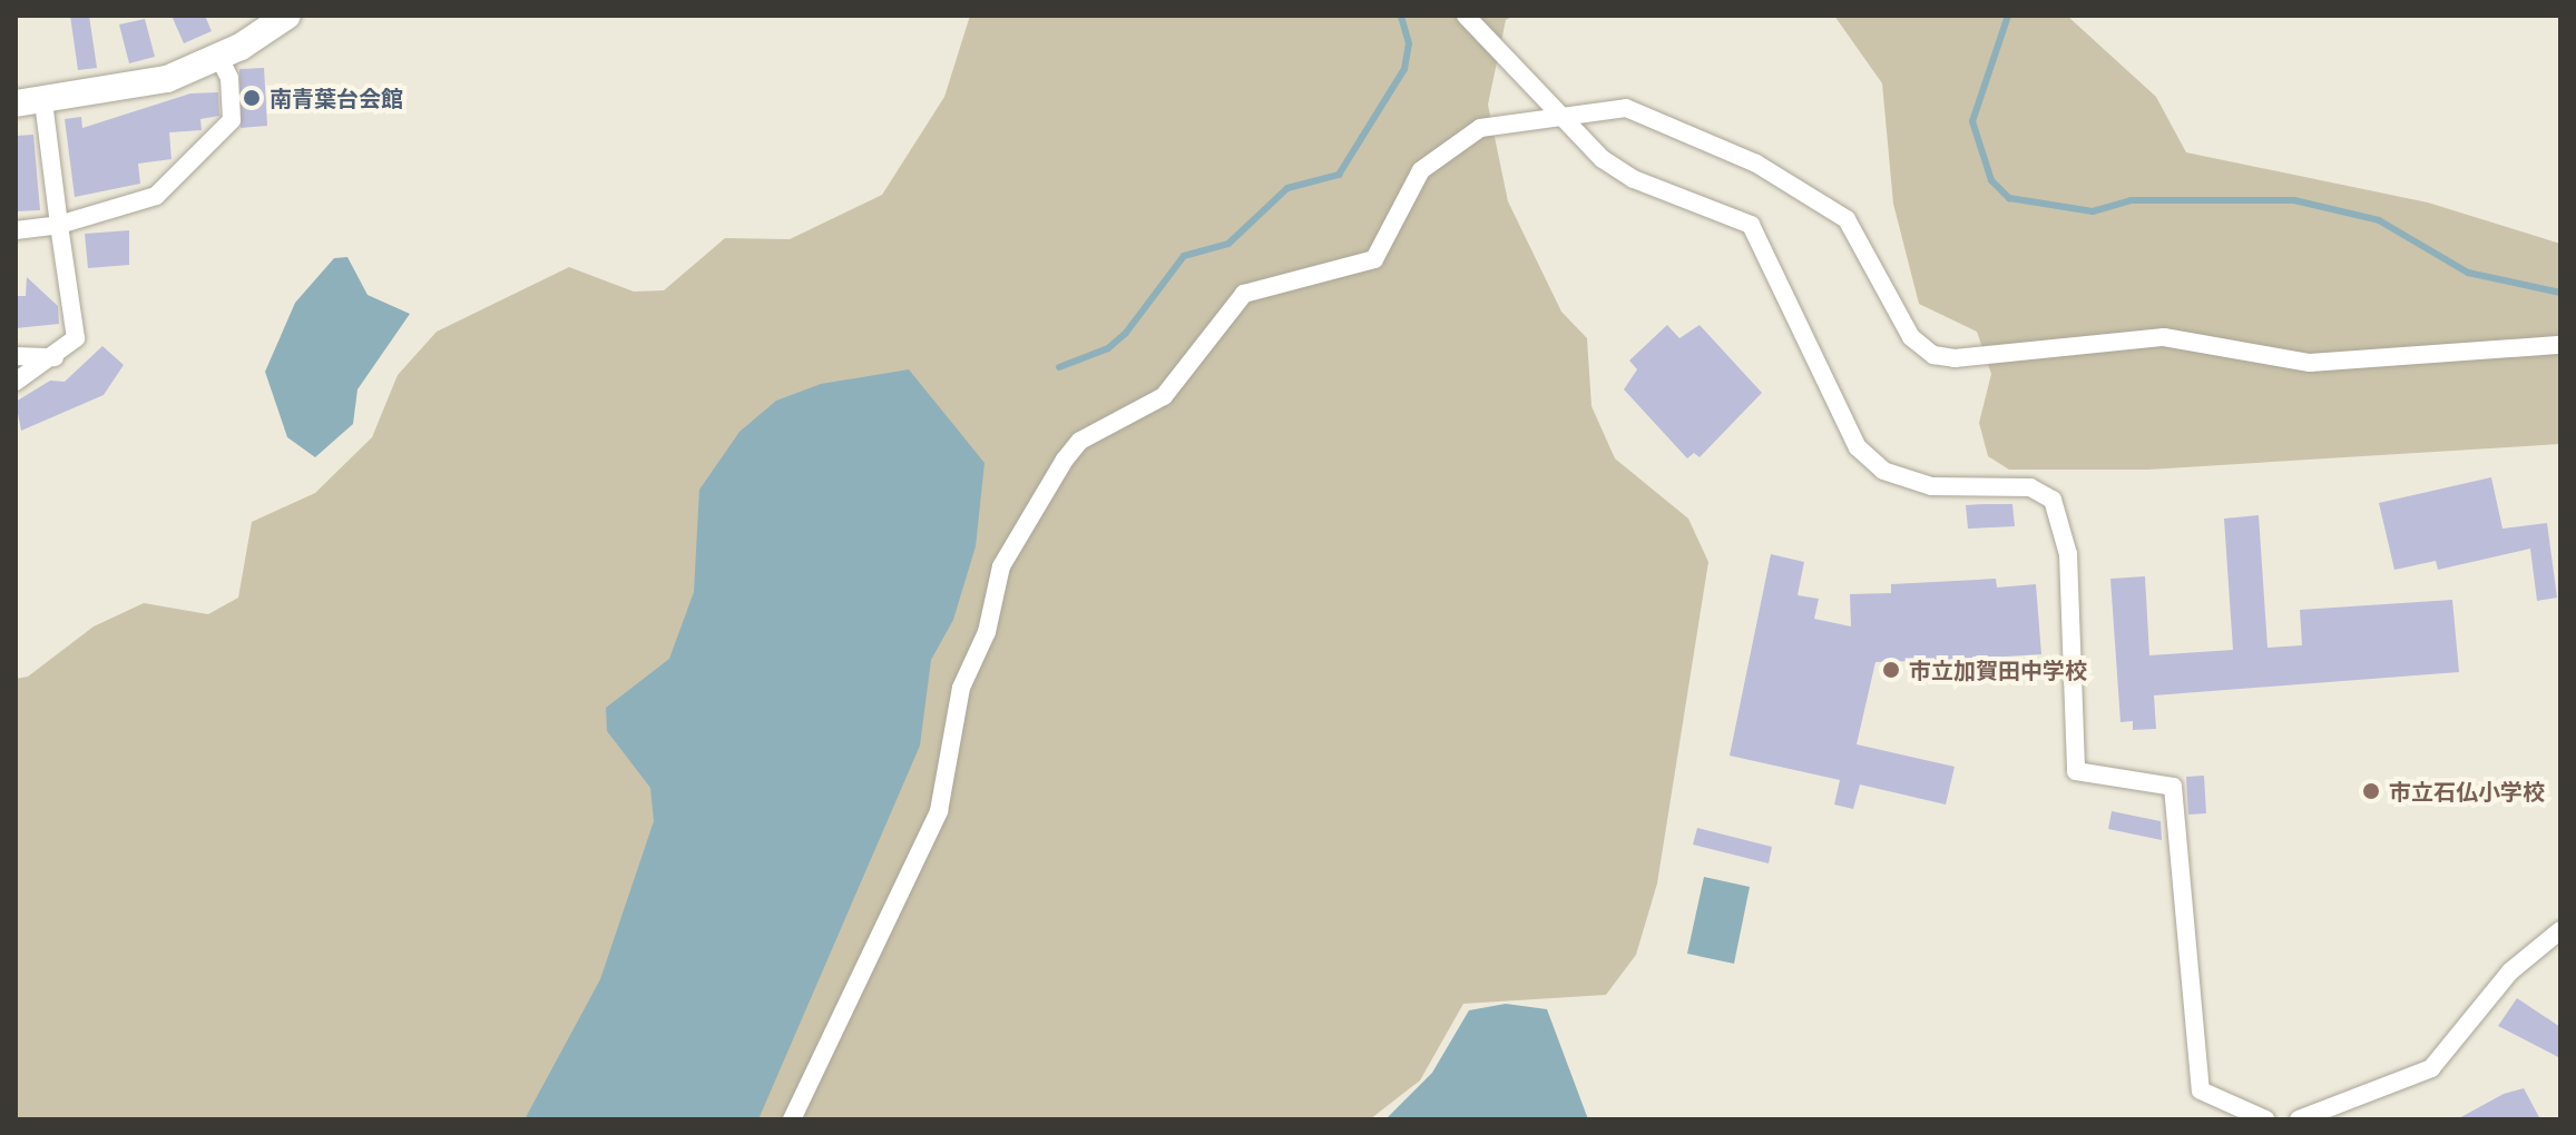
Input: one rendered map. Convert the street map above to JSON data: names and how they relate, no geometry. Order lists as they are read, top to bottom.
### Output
{
  "places": ["南青葉台会館", "市立加賀田中学校", "市立石仏小学校"]
}
